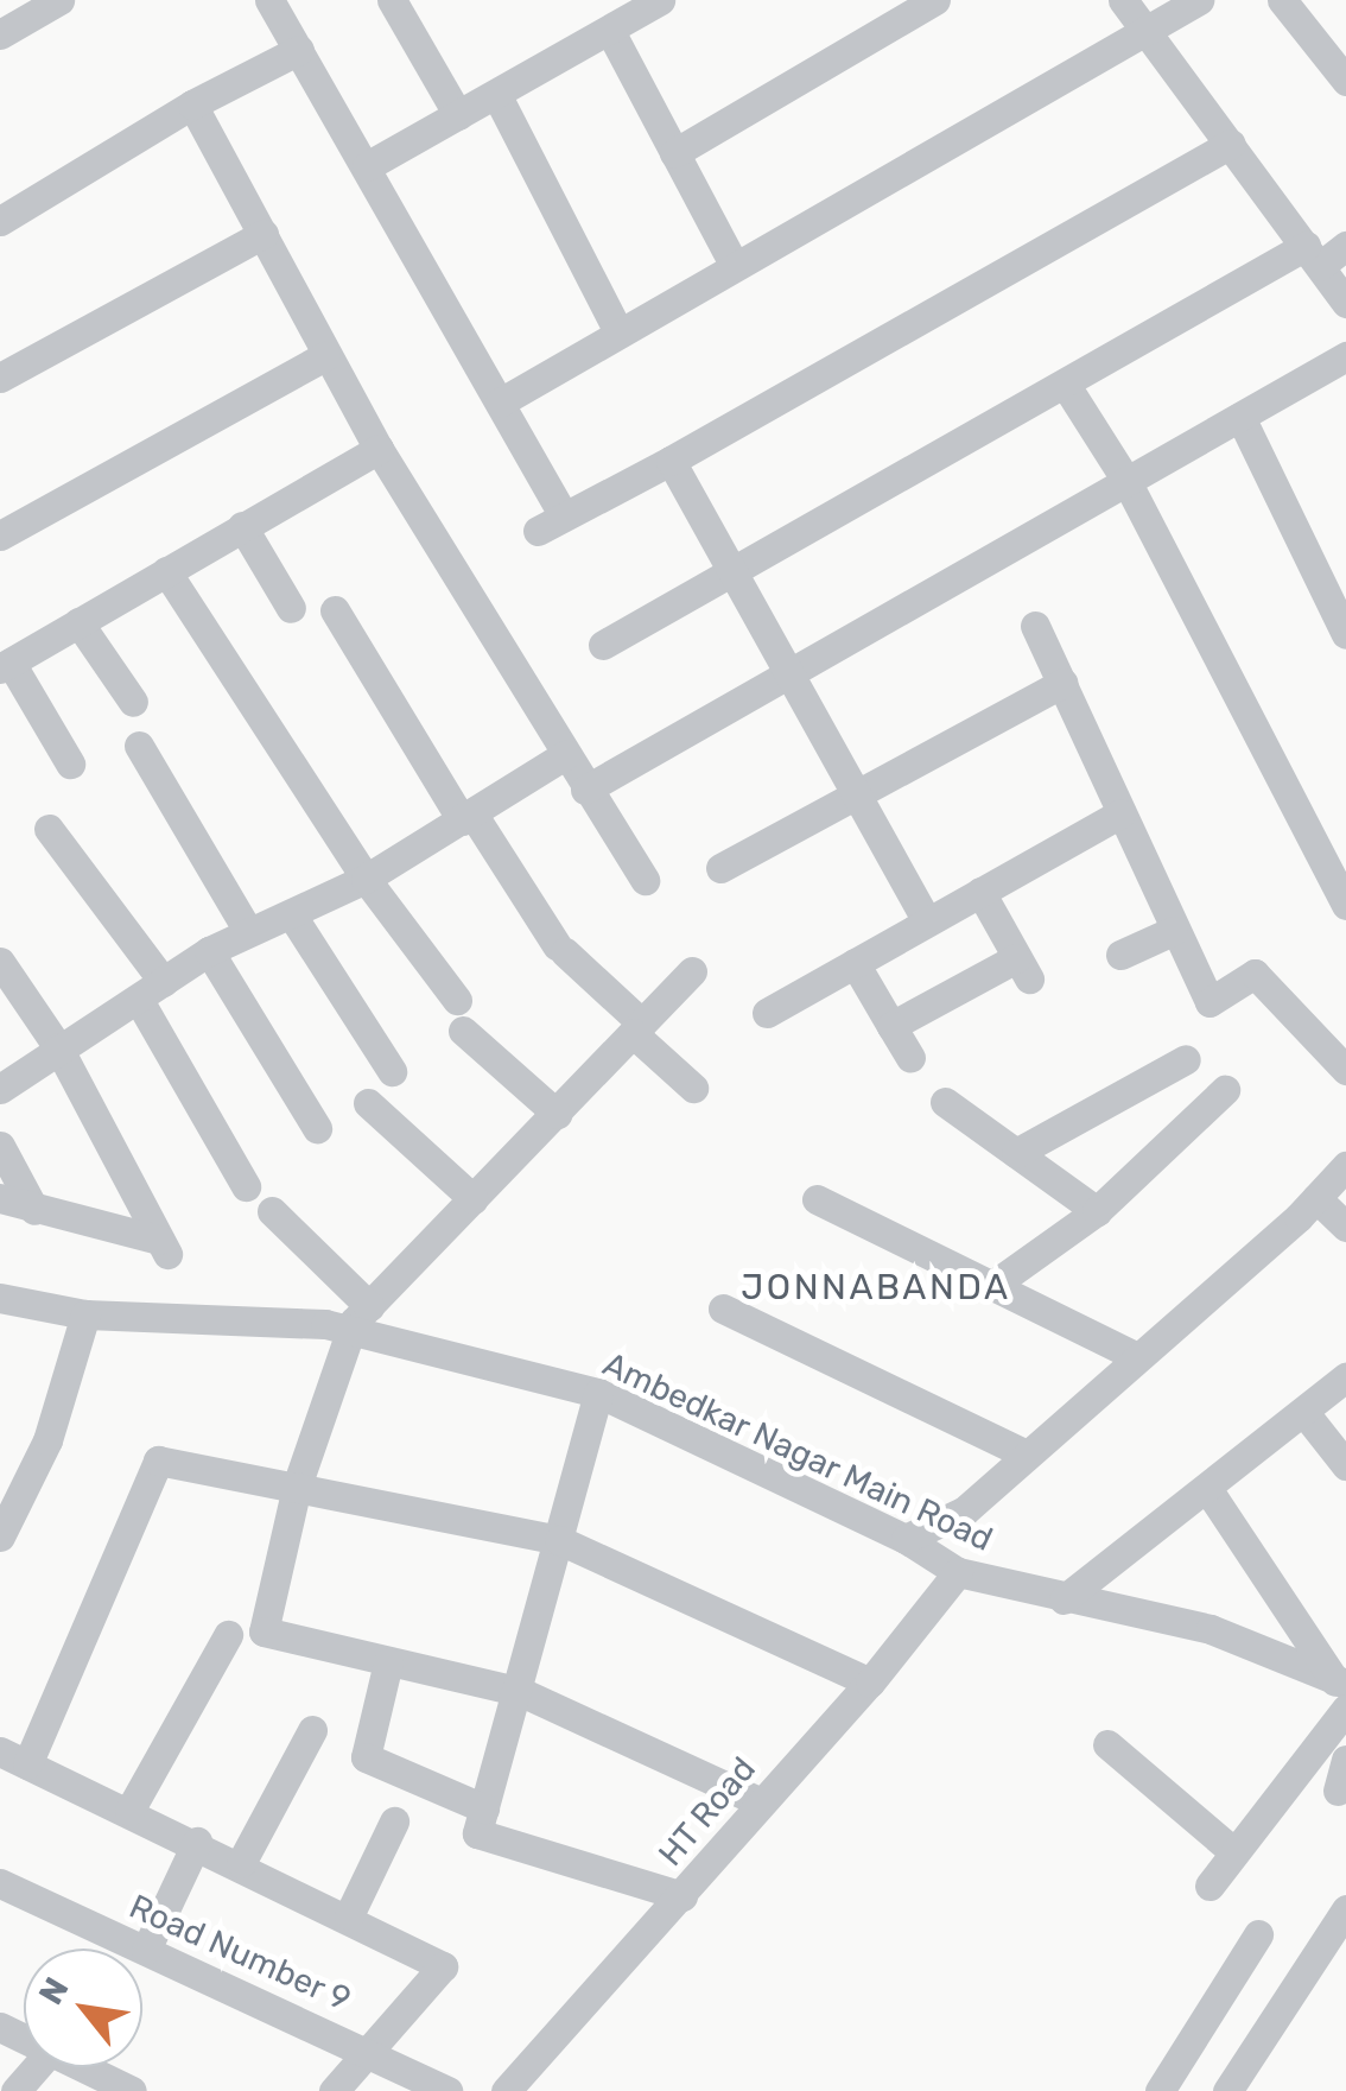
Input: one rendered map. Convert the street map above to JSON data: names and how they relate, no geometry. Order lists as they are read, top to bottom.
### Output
{
  "streets": {
    "street": ["Ambedkar Nagar Main Road", "HT Road", "Road Number 9"]
  },
  "crossings": [
    ["Ambedkar Nagar Main Road", "HT Road"]
  ],
  "districts": ["JONNABANDA"],
  "north": "top left"
}
